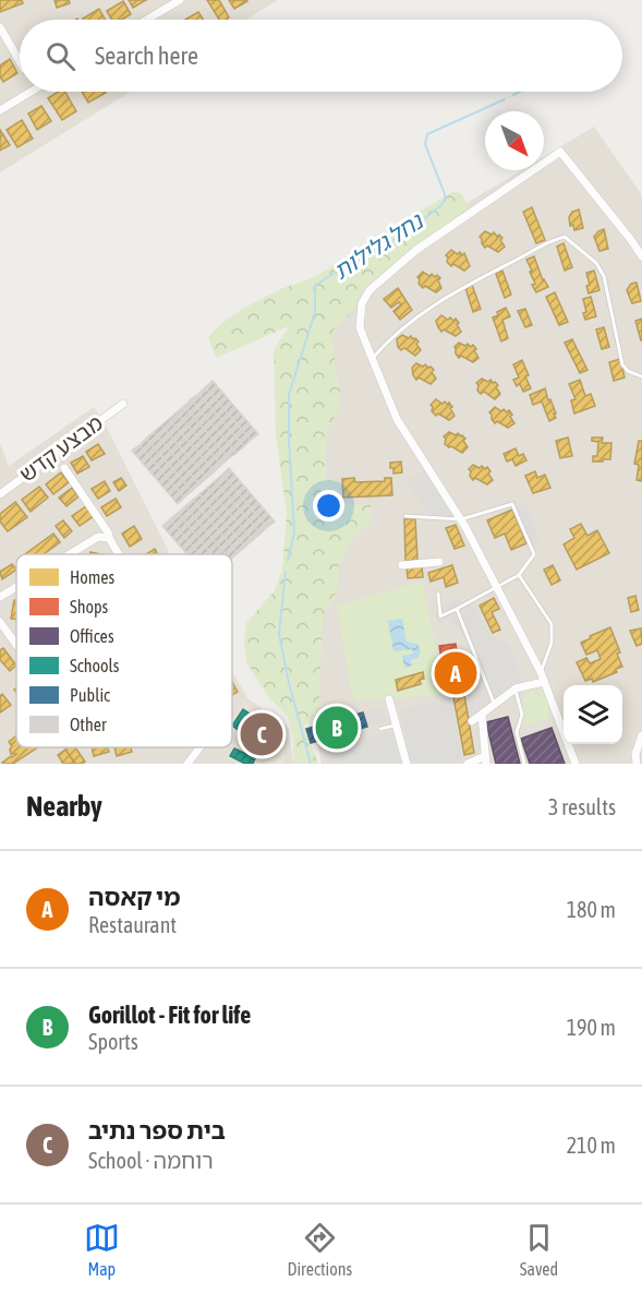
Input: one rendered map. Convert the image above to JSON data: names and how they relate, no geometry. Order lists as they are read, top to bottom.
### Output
{
  "streets": {
    "street": ["מבצע קדש"]
  },
  "water": ["נחל גלילות"],
  "legend": [
    "Homes",
    "Shops",
    "Offices",
    "Schools",
    "Public",
    "Other"
  ],
  "north": "bottom right",
  "page": {
    "search": "Search here",
    "pins": ["A", "B", "C"],
    "heading": ["Nearby", "3 results"],
    "list": [
      {
        "mark": "A",
        "name": "מי קאסה",
        "note": "Restaurant",
        "value": "180 m"
      },
      {
        "mark": "B",
        "name": "Gorillot - Fit for life",
        "note": "Sports",
        "value": "190 m"
      },
      {
        "mark": "C",
        "name": "בית ספר נתיב",
        "note": "School · רוחמה",
        "value": "210 m"
      }
    ],
    "nav": ["Map", "Directions", "Saved"]
  }
}
